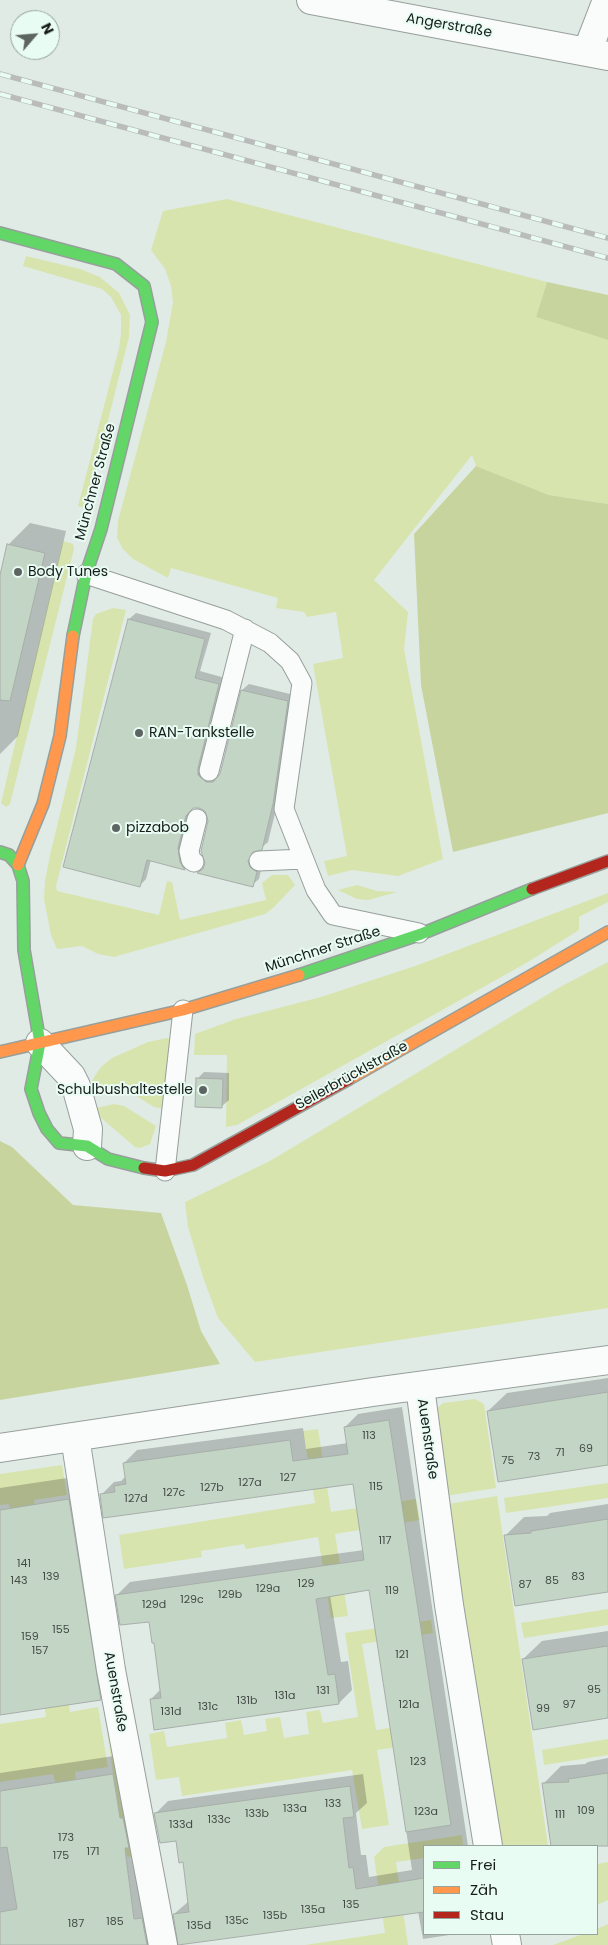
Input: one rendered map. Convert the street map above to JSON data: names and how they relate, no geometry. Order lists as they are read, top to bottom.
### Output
{
  "streets": {
    "street": [
      "Angerstraße",
      "Münchner Straße",
      "Seilerbrücklstraße",
      "Auenstraße"
    ]
  },
  "crossings": [
    ["Münchner Straße", "Seilerbrücklstraße"]
  ],
  "places": [
    "Body Tunes",
    "RAN-Tankstelle",
    "pizzabob",
    "Schulbushaltestelle"
  ],
  "house_numbers": [
    "113",
    "69",
    "71",
    "73",
    "75",
    "127",
    "127a",
    "115",
    "127b",
    "127c",
    "127d",
    "117",
    "141",
    "139",
    "83",
    "143",
    "85",
    "129",
    "87",
    "129a",
    "119",
    "129b",
    "129c",
    "129d",
    "155",
    "159",
    "157",
    "121",
    "95",
    "131",
    "131a",
    "131b",
    "121a",
    "97",
    "131c",
    "99",
    "131d",
    "123",
    "133",
    "133a",
    "109",
    "123a",
    "133b",
    "111",
    "133c",
    "133d",
    "173",
    "171",
    "175",
    "135",
    "135a",
    "135b",
    "135c",
    "185",
    "187",
    "135d"
  ],
  "legend": ["Frei", "Zäh", "Stau"],
  "north": "top right"
}
